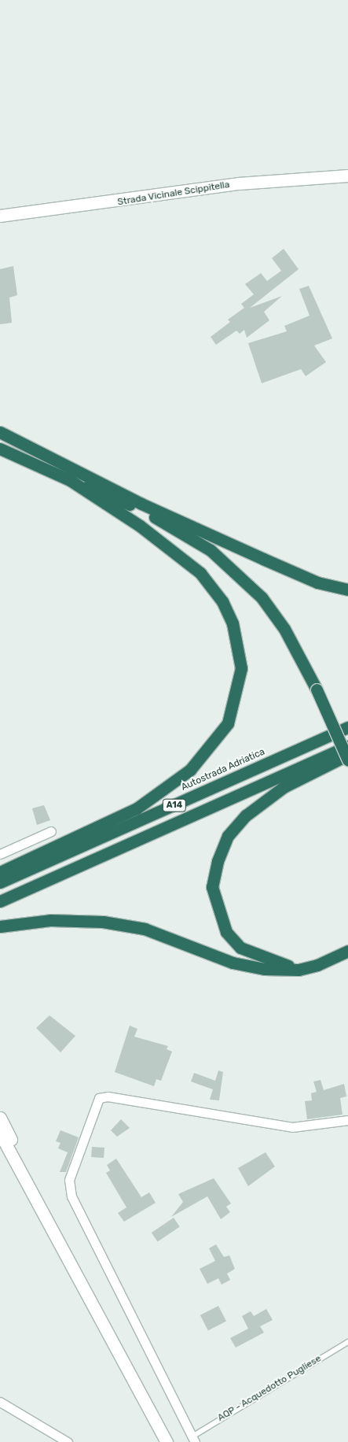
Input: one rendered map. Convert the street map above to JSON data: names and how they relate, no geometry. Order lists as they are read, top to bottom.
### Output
{
  "streets": {
    "highway": ["Autostrada Adriatica", "A14"],
    "main road": ["Strada Vicinale Scippitella"],
    "lane": ["AQP - Acquedotto Pugliese"]
  }
}
